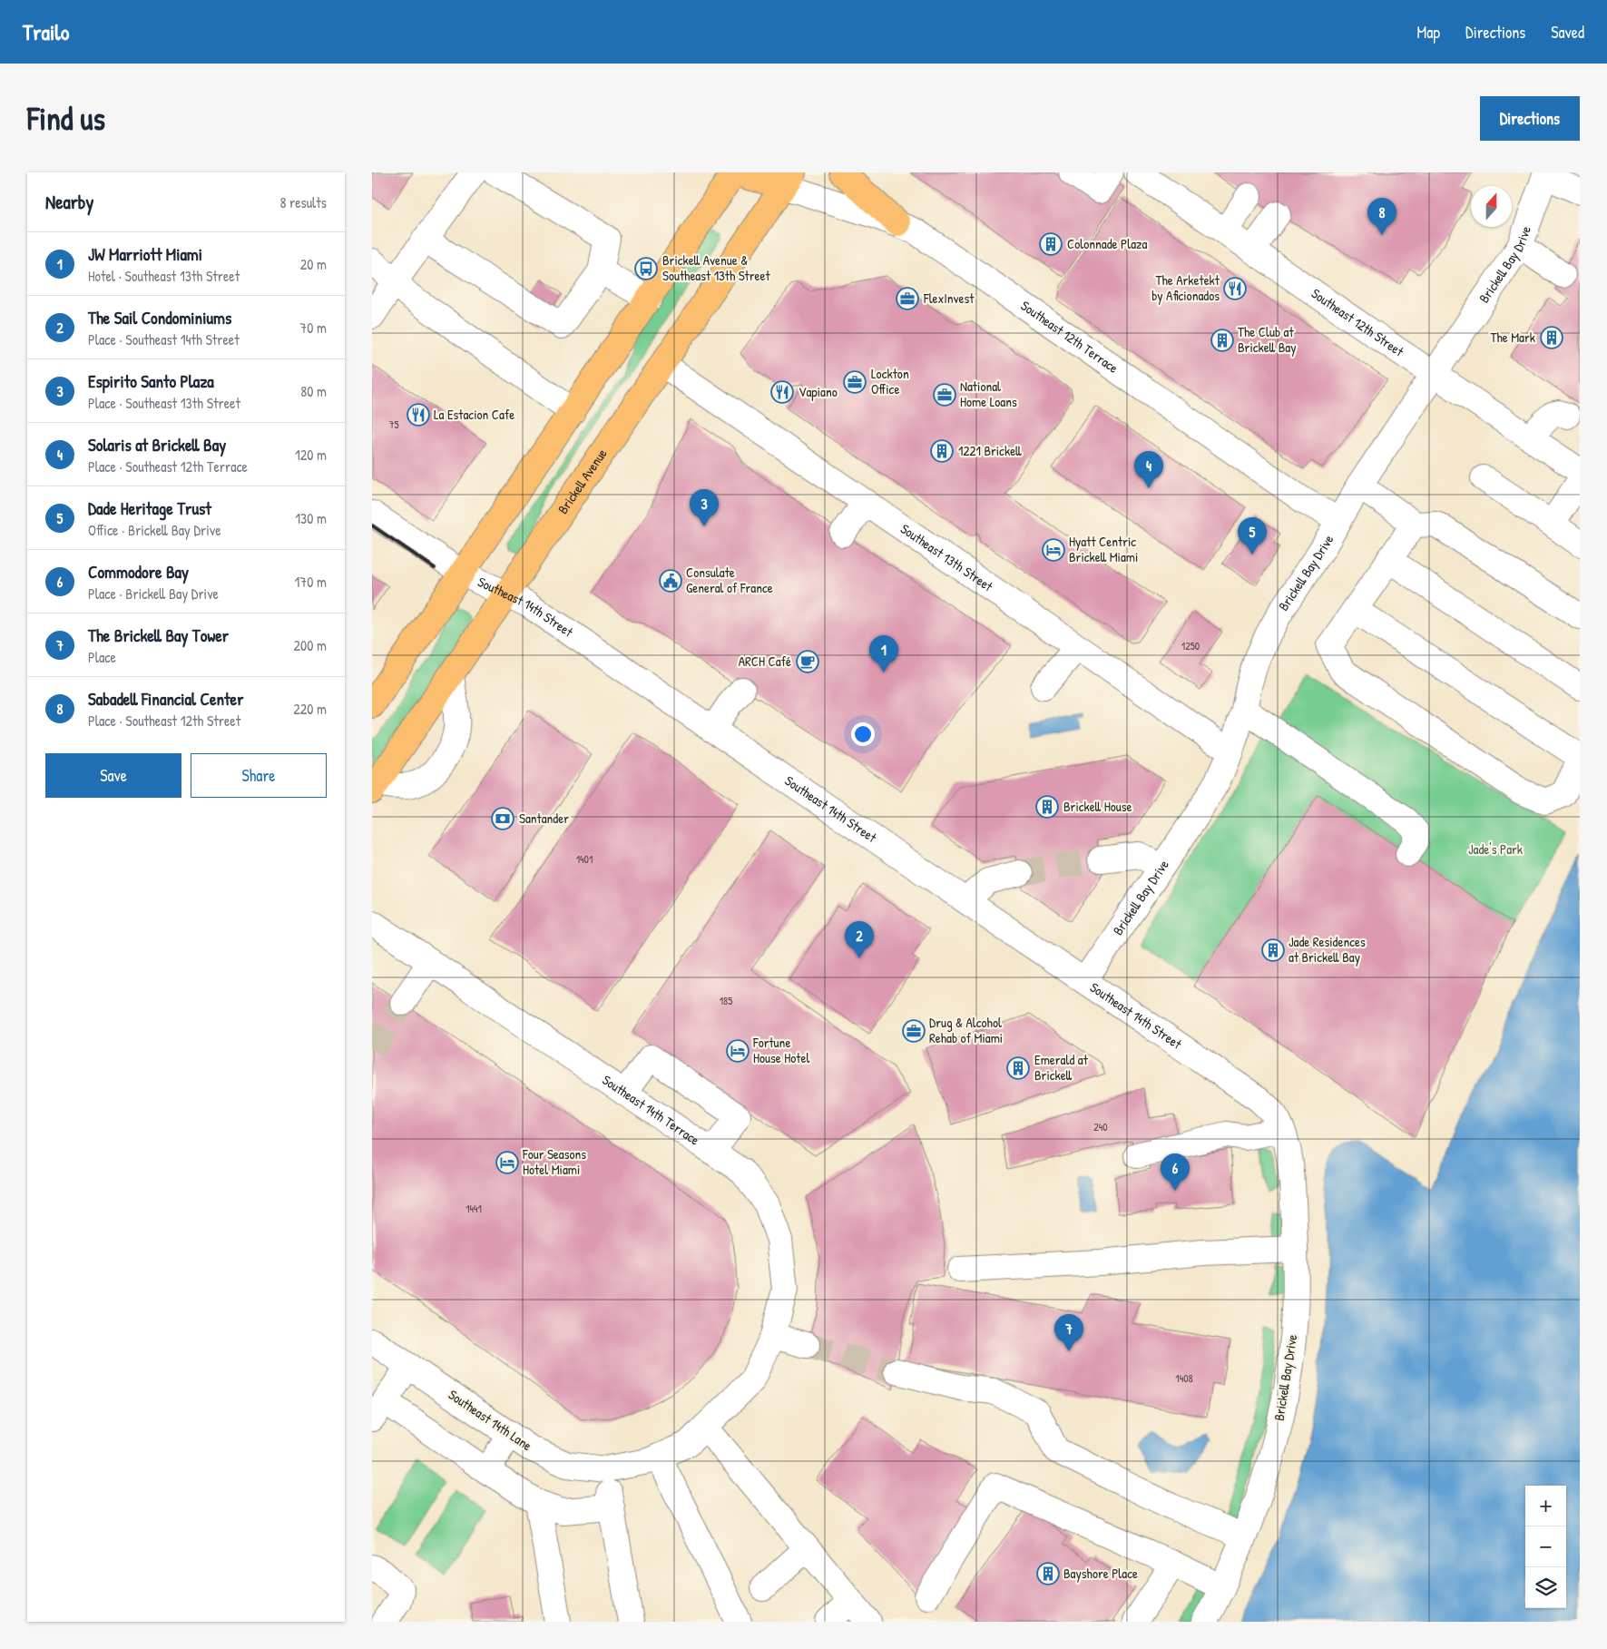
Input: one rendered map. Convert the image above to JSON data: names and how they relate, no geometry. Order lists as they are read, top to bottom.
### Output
{
  "streets": {
    "main road": ["Brickell Avenue"],
    "street": [
      "Brickell Bay Drive",
      "Southeast 12th Street",
      "Southeast 12th Terrace",
      "Southeast 13th Street",
      "Southeast 14th Street",
      "Southeast 14th Terrace",
      "Southeast 14th Lane"
    ]
  },
  "crossings": [
    ["Brickell Bay Drive", "Southeast 12th Street"],
    ["Brickell Bay Drive", "Southeast 12th Terrace"],
    ["Brickell Bay Drive", "Southeast 13th Street"],
    ["Brickell Bay Drive", "Southeast 14th Street"],
    ["Southeast 12th Terrace", "Brickell Avenue"],
    ["Brickell Avenue", "Southeast 13th Street"],
    ["Brickell Avenue", "Southeast 14th Street"],
    ["Southeast 14th Terrace", "Southeast 14th Lane"]
  ],
  "parks": ["Jade's Park"],
  "places": {
    "building": [
      "Colonnade Plaza",
      "The Mark",
      "The Club at Brickell Bay",
      "1221 Brickell",
      "Brickell House",
      "Jade Residences at Brickell Bay",
      "Emerald at Brickell",
      "Bayshore Place"
    ],
    "bus stop": ["Brickell Avenue & Southeast 13th Street"],
    "restaurant": ["The Arketekt by Aficionados", "Vapiano", "La Estacion Cafe"],
    "office": [
      "FlexInvest",
      "Lockton Office",
      "National Home Loans",
      "Drug & Alcohol Rehab of Miami"
    ],
    "hotel": ["Hyatt Centric Brickell Miami", "Fortune House Hotel", "Four Seasons Hotel Miami"],
    "public building": ["Consulate General of France"],
    "cafe": ["ARCH Café"],
    "bank": ["Santander"]
  },
  "house_numbers": [
    "75",
    "1250",
    "1401",
    "185",
    "240",
    "1441",
    "1408"
  ],
  "north": "top",
  "page": {
    "header": "Trailo",
    "nav": ["Map", "Directions", "Saved"],
    "buttons": [
      "Directions",
      ["Save", "Share"]
    ],
    "title": "Find us",
    "heading": ["Nearby", "8 results"],
    "pins": [
      "8",
      "4",
      "3",
      "5",
      "1",
      "2",
      "6",
      "7"
    ],
    "list": [
      {
        "mark": "1",
        "name": "JW Marriott Miami",
        "note": "Hotel · Southeast 13th Street",
        "value": "20 m"
      },
      {
        "mark": "2",
        "name": "The Sail Condominiums",
        "note": "Place · Southeast 14th Street",
        "value": "70 m"
      },
      {
        "mark": "3",
        "name": "Espirito Santo Plaza",
        "note": "Place · Southeast 13th Street",
        "value": "80 m"
      },
      {
        "mark": "4",
        "name": "Solaris at Brickell Bay",
        "note": "Place · Southeast 12th Terrace",
        "value": "120 m"
      },
      {
        "mark": "5",
        "name": "Dade Heritage Trust",
        "note": "Office · Brickell Bay Drive",
        "value": "130 m"
      },
      {
        "mark": "6",
        "name": "Commodore Bay",
        "note": "Place · Brickell Bay Drive",
        "value": "170 m"
      },
      {
        "mark": "7",
        "name": "The Brickell Bay Tower",
        "note": "Place",
        "value": "200 m"
      },
      {
        "mark": "8",
        "name": "Sabadell Financial Center",
        "note": "Place · Southeast 12th Street",
        "value": "220 m"
      }
    ],
    "map_buttons": ["+", "−"]
  }
}
